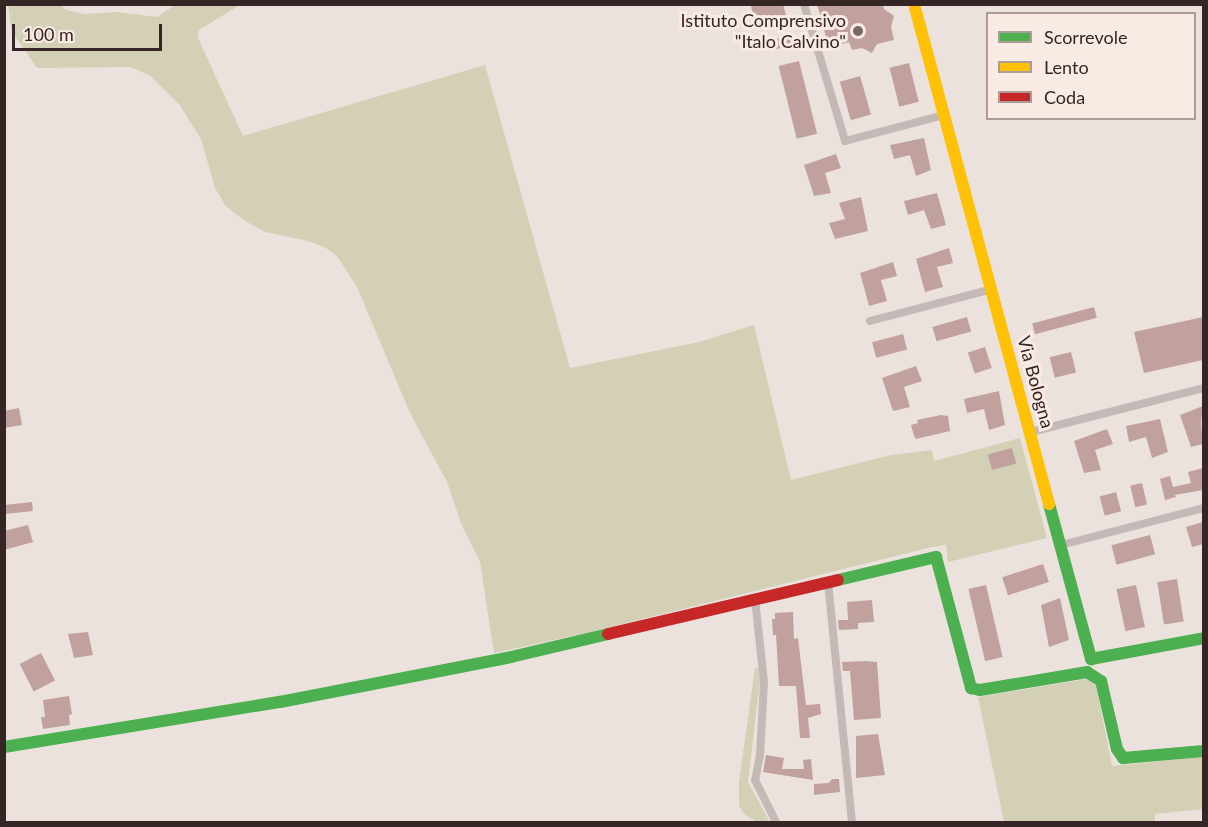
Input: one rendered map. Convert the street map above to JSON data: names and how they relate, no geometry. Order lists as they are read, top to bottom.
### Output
{
  "streets": {
    "street": ["Via Bologna"]
  },
  "places": ["Istituto Comprensivo \"Italo Calvino\""],
  "legend": ["Scorrevole", "Lento", "Coda"],
  "scale_bar": "100 m"
}
